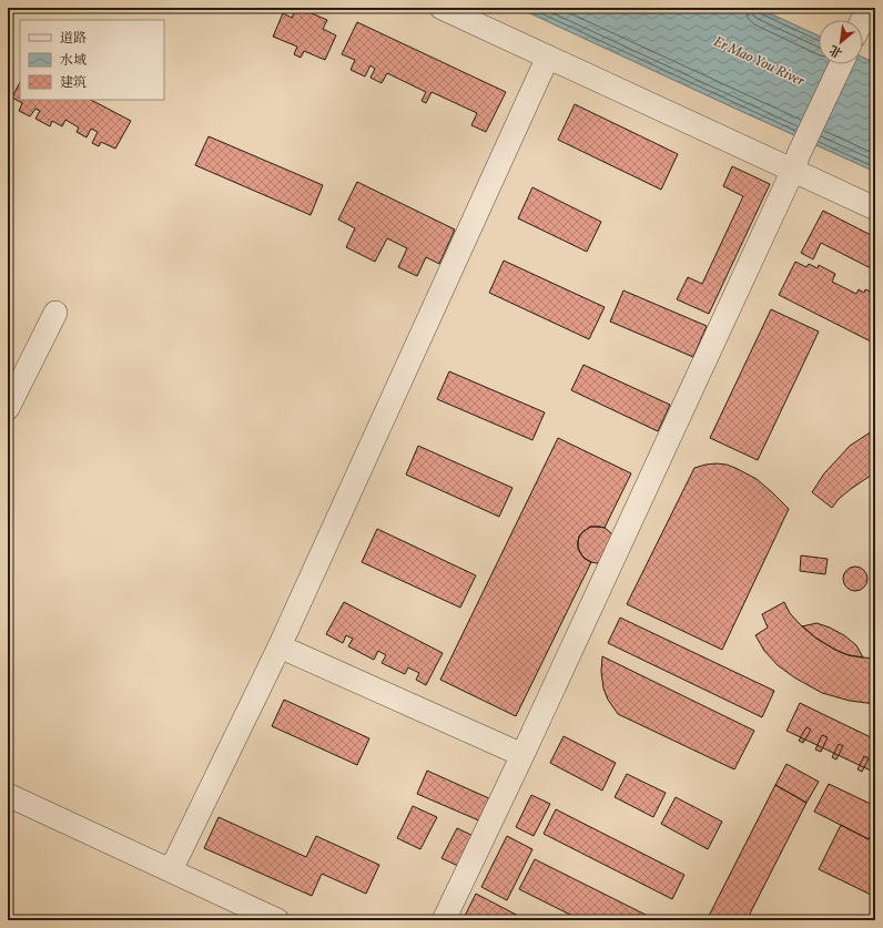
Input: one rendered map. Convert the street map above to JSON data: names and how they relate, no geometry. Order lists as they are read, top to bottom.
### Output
{
  "water": ["Er Mao You River"],
  "legend": ["道路", "水域", "建筑"],
  "north": "bottom left"
}
